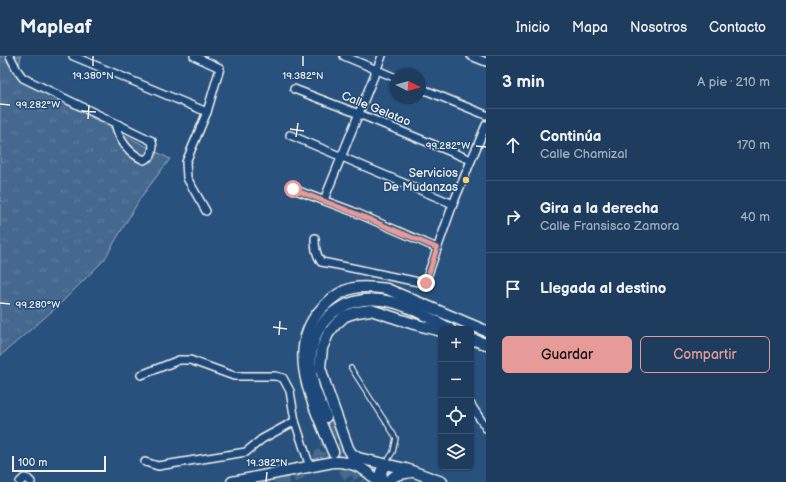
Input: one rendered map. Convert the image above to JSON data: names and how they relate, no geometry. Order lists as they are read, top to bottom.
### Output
{
  "streets": {
    "street": ["Calle Gelatao"]
  },
  "places": ["Servicios De Mudanzas"],
  "scale_bar": "100 m",
  "north": "right",
  "page": {
    "header": "Mapleaf",
    "nav": [
      "Inicio",
      "Mapa",
      "Nosotros",
      "Contacto"
    ],
    "heading": ["3 min", "A pie · 210 m"],
    "list": [
      ["Continúa", "Calle Chamizal", "170 m"],
      ["Gira a la derecha", "Calle Fransisco Zamora", "40 m"],
      "Llegada al destino"
    ],
    "buttons": ["Guardar", "Compartir"],
    "map_buttons": ["+", "−"],
    "scale": "100 m"
  },
  "coordinates": [
    "19.380°N",
    "19.382°N",
    "99.282°W",
    "99.280°W"
  ]
}
